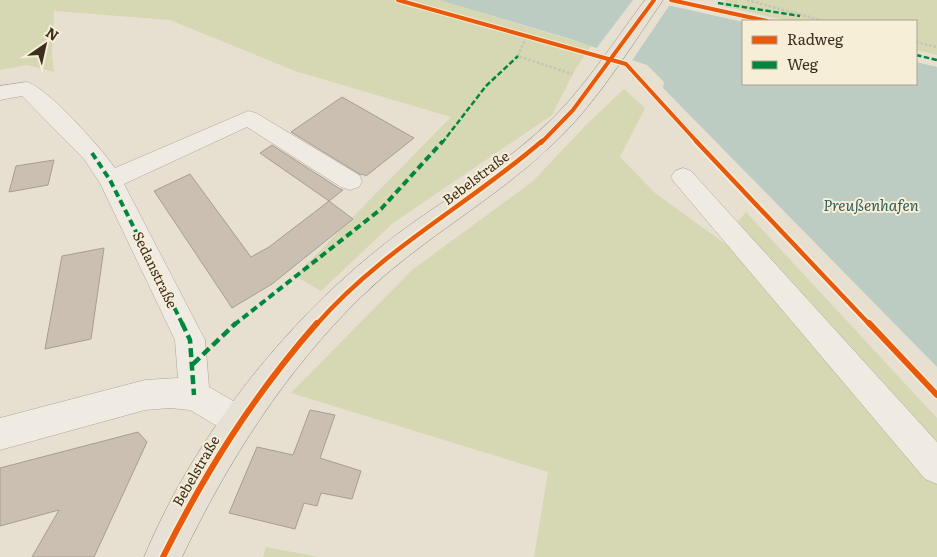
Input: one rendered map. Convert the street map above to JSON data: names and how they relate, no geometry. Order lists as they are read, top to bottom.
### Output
{
  "streets": {
    "main road": ["Bebelstraße"],
    "street": ["Sedanstraße"]
  },
  "water": ["Preußenhafen"],
  "legend": ["Radweg", "Weg"],
  "north": "top right"
}
